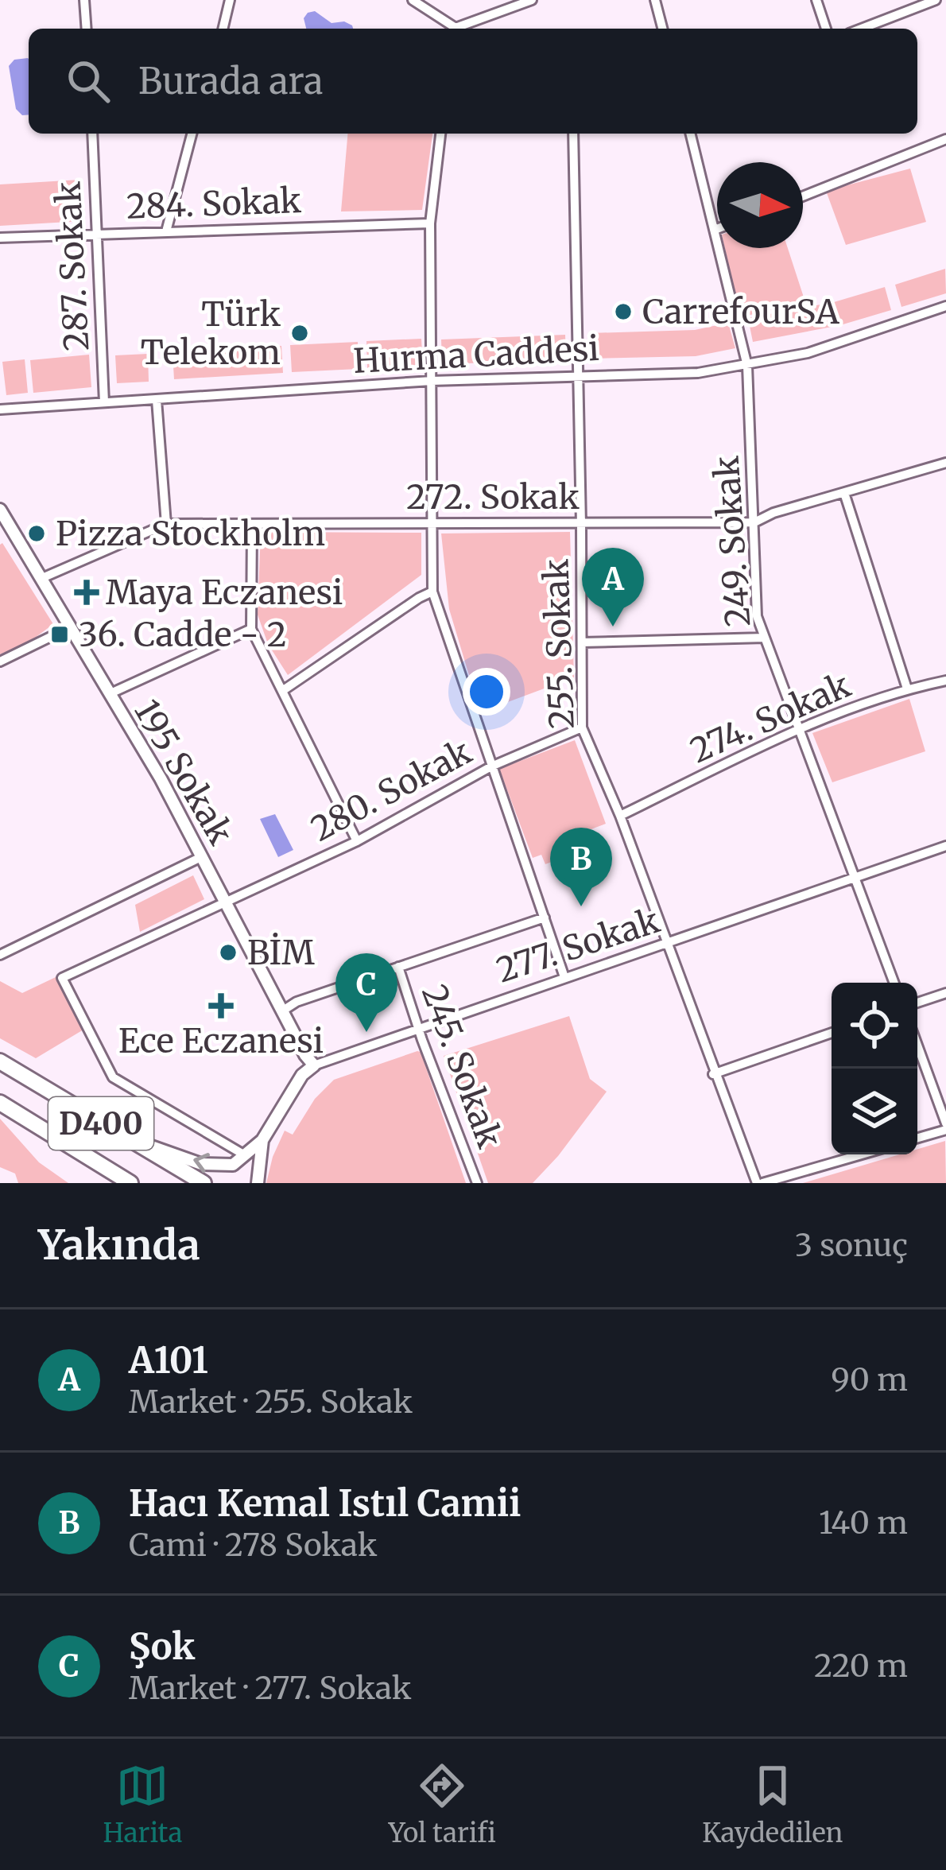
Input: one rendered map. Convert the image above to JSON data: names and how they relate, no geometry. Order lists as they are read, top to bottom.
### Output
{
  "streets": {
    "highway": ["D400"],
    "street": [
      "284. Sokak",
      "287. Sokak",
      "Hurma Caddesi",
      "272. Sokak",
      "249. Sokak",
      "255. Sokak",
      "274. Sokak",
      "195 Sokak",
      "280. Sokak",
      "277. Sokak",
      "245. Sokak"
    ]
  },
  "crossings": [
    ["284. Sokak", "287. Sokak"],
    ["287. Sokak", "Hurma Caddesi"],
    ["Hurma Caddesi", "249. Sokak"],
    ["Hurma Caddesi", "255. Sokak"],
    ["272. Sokak", "249. Sokak"],
    ["272. Sokak", "255. Sokak"],
    ["272. Sokak", "195 Sokak"],
    ["249. Sokak", "274. Sokak"],
    ["249. Sokak", "277. Sokak"],
    ["255. Sokak", "274. Sokak"],
    ["255. Sokak", "280. Sokak"],
    ["255. Sokak", "277. Sokak"],
    ["195 Sokak", "280. Sokak"],
    ["195 Sokak", "277. Sokak"],
    ["277. Sokak", "245. Sokak"]
  ],
  "places": {
    "other": [
      "CarrefourSA",
      "Türk Telekom",
      "Pizza Stockholm",
      "BİM"
    ],
    "health": ["Maya Eczanesi", "Ece Eczanesi"],
    "transit": ["36. Cadde - 2"]
  },
  "north": "right",
  "page": {
    "search": "Burada ara",
    "pins": ["A", "B", "C"],
    "heading": ["Yakında", "3 sonuç"],
    "list": [
      {
        "mark": "A",
        "name": "A101",
        "note": "Market · 255. Sokak",
        "value": "90 m"
      },
      {
        "mark": "B",
        "name": "Hacı Kemal Istıl Camii",
        "note": "Cami · 278 Sokak",
        "value": "140 m"
      },
      {
        "mark": "C",
        "name": "Şok",
        "note": "Market · 277. Sokak",
        "value": "220 m"
      }
    ],
    "nav": ["Harita", "Yol tarifi", "Kaydedilen"]
  }
}
